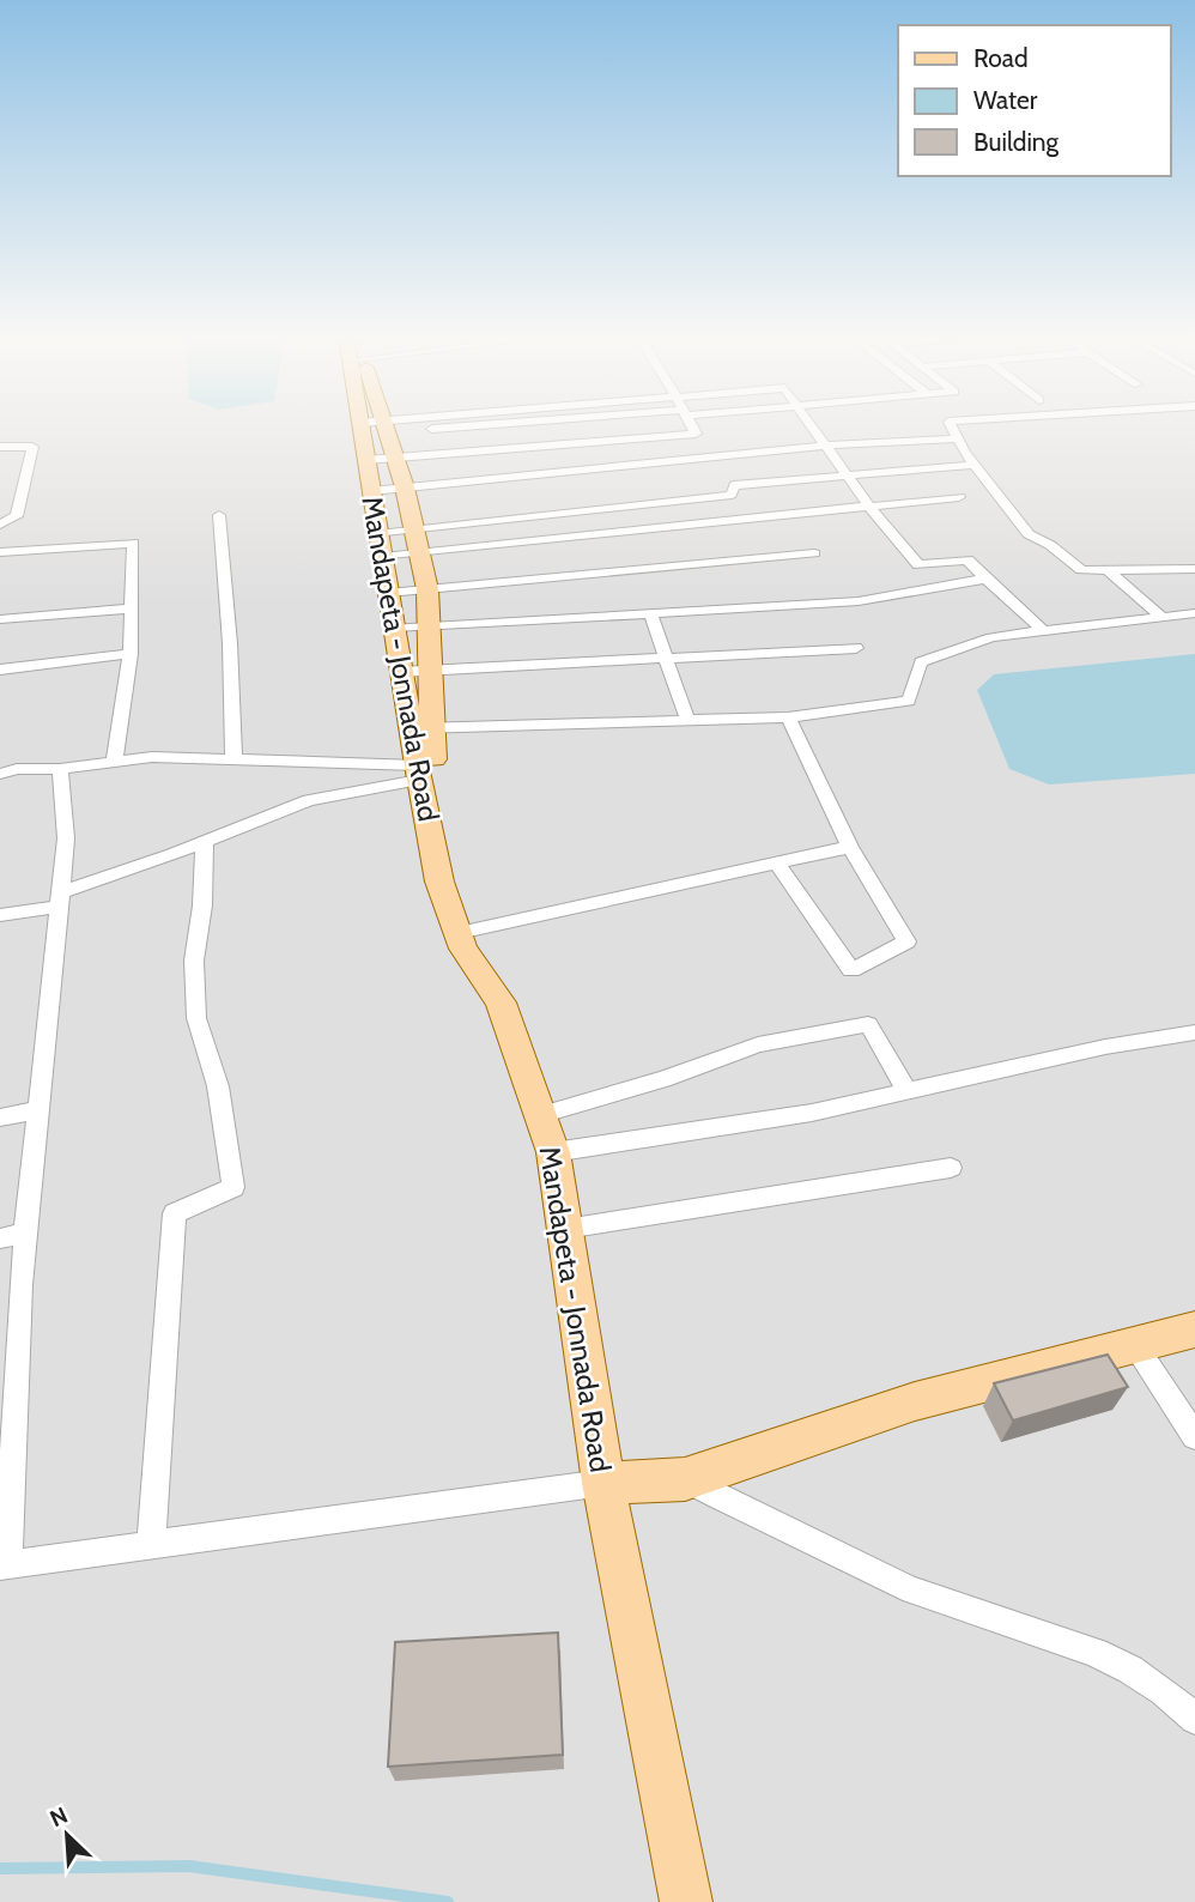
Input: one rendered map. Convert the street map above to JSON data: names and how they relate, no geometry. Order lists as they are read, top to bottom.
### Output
{
  "streets": {
    "main road": ["Mandapeta - Jonnada Road"]
  },
  "legend": ["Road", "Water", "Building"],
  "north": "top left"
}
